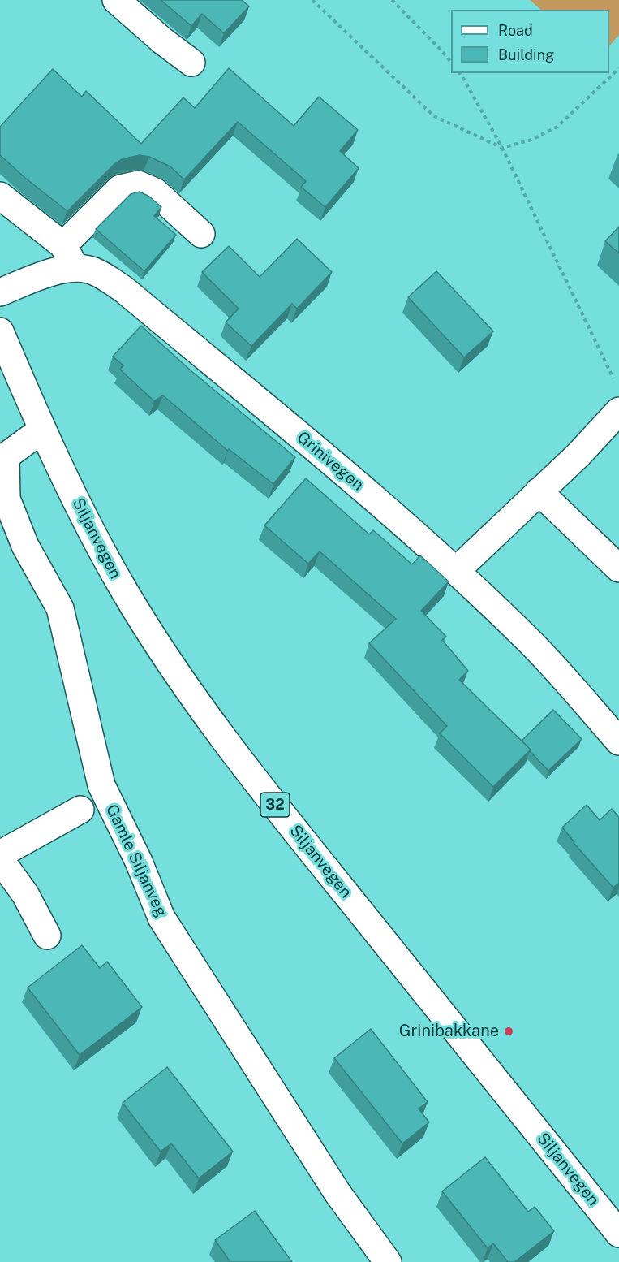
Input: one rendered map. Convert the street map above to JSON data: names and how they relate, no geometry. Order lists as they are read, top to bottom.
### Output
{
  "streets": {
    "street": [
      "Grinivegen",
      "Siljanvegen",
      "32",
      "Gamle Siljanveg"
    ]
  },
  "crossings": [
    ["Siljanvegen", "Gamle Siljanveg"]
  ],
  "places": ["Grinibakkane"],
  "legend": ["Road", "Building"]
}
